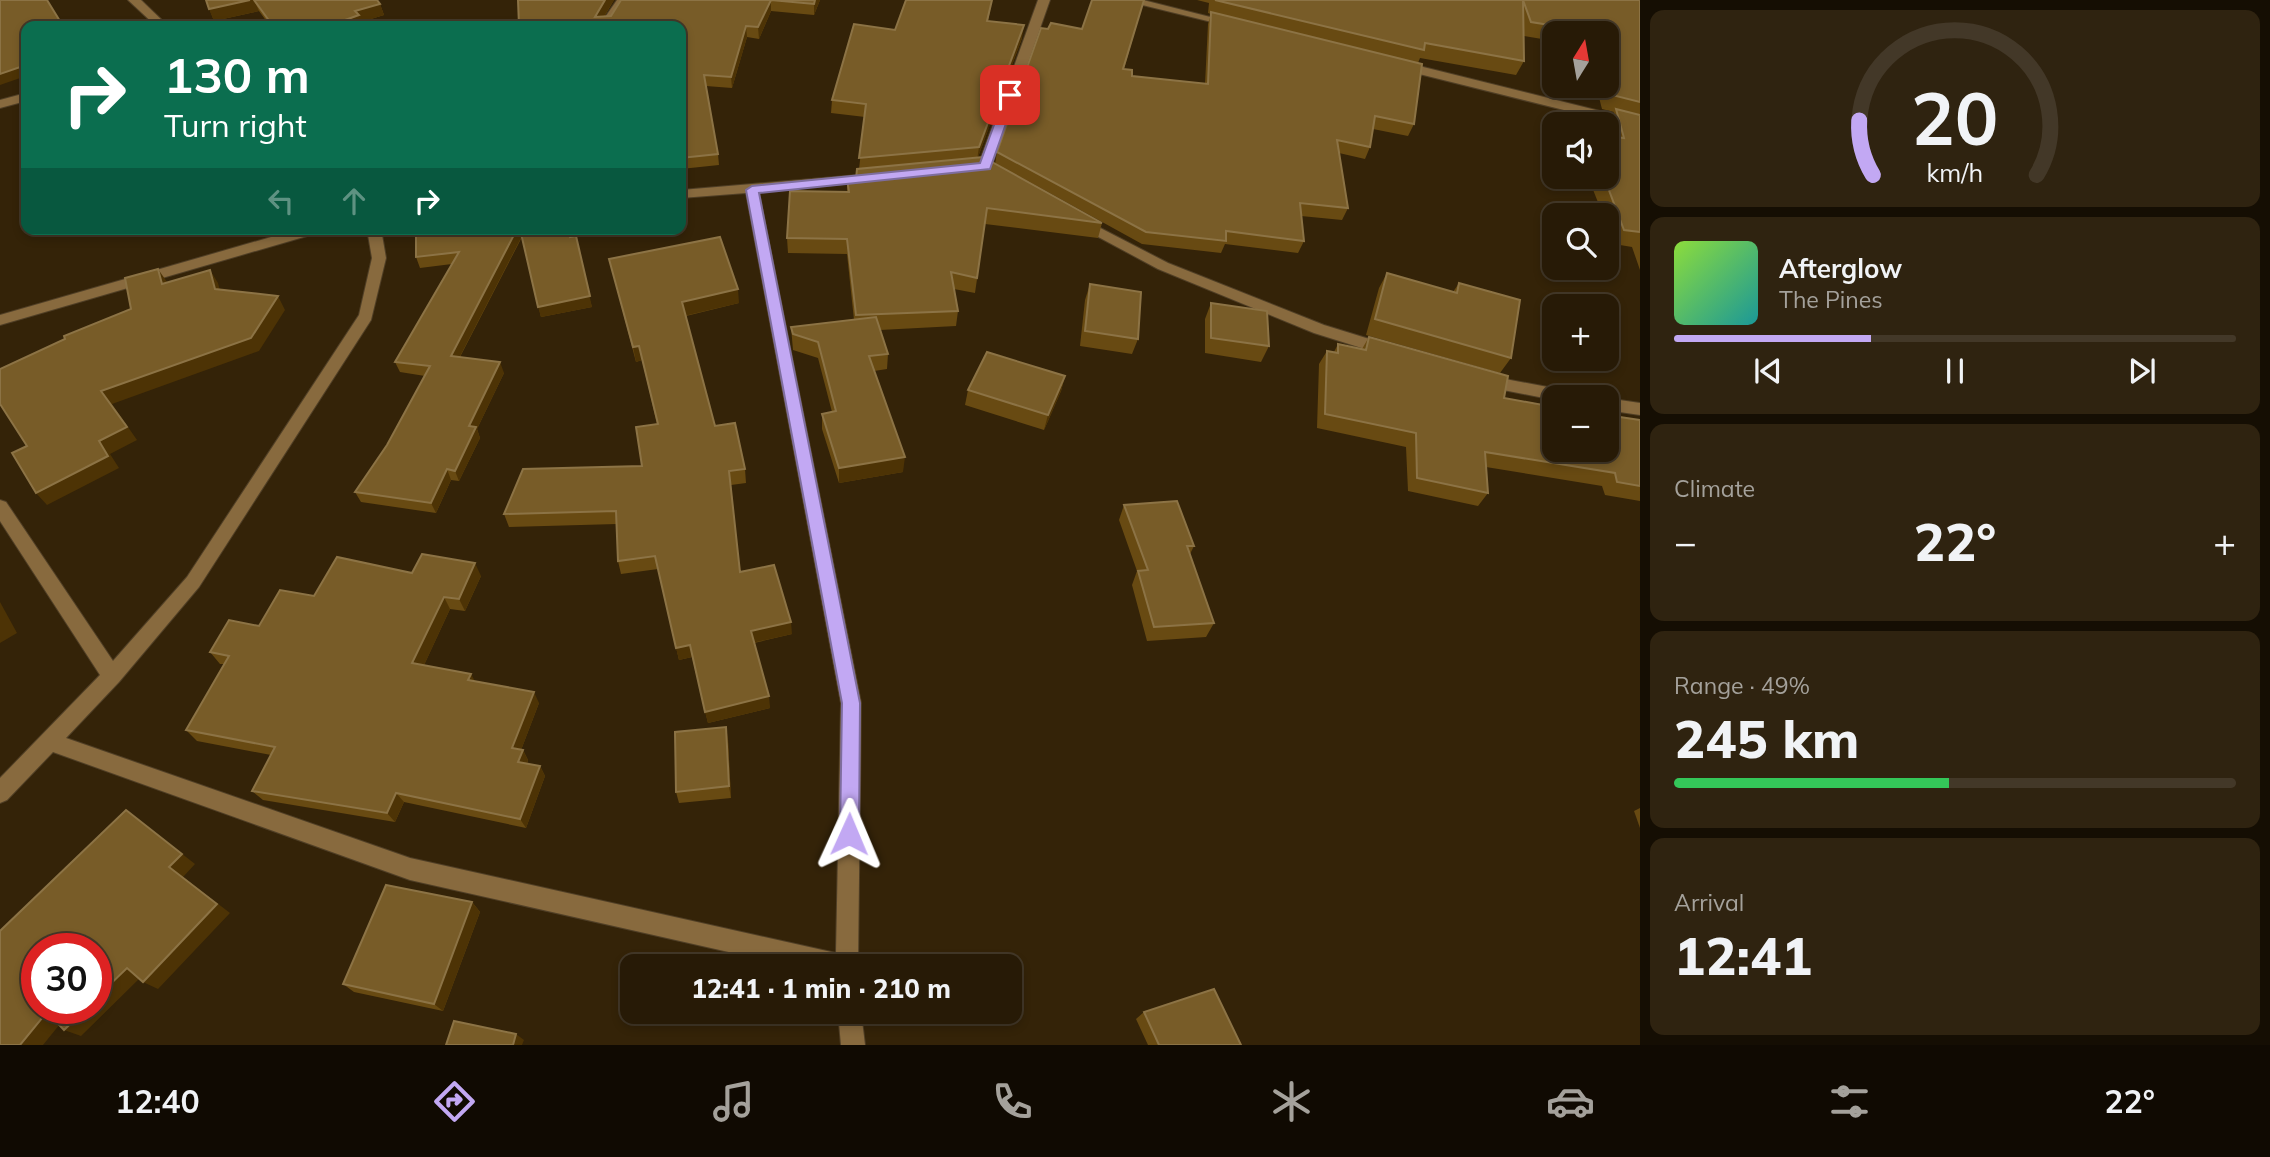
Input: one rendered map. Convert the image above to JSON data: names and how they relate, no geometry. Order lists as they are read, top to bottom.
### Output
{
  "north": "top",
  "page": {
    "map_buttons": ["+", "−"],
    "turn": ["130 m", "Turn right"],
    "song": ["Afterglow", "The Pines"],
    "tile": [
      "Climate",
      ["Range · 49%", "245 km"],
      ["Arrival", "12:41"]
    ],
    "heat": ["−", "22°", "+"],
    "limit": "30",
    "trip": "12:41 · 1 min · 210 m",
    "tabs": ["12:40", "22°"],
    "gauge": ["20", "km/h"]
  }
}
